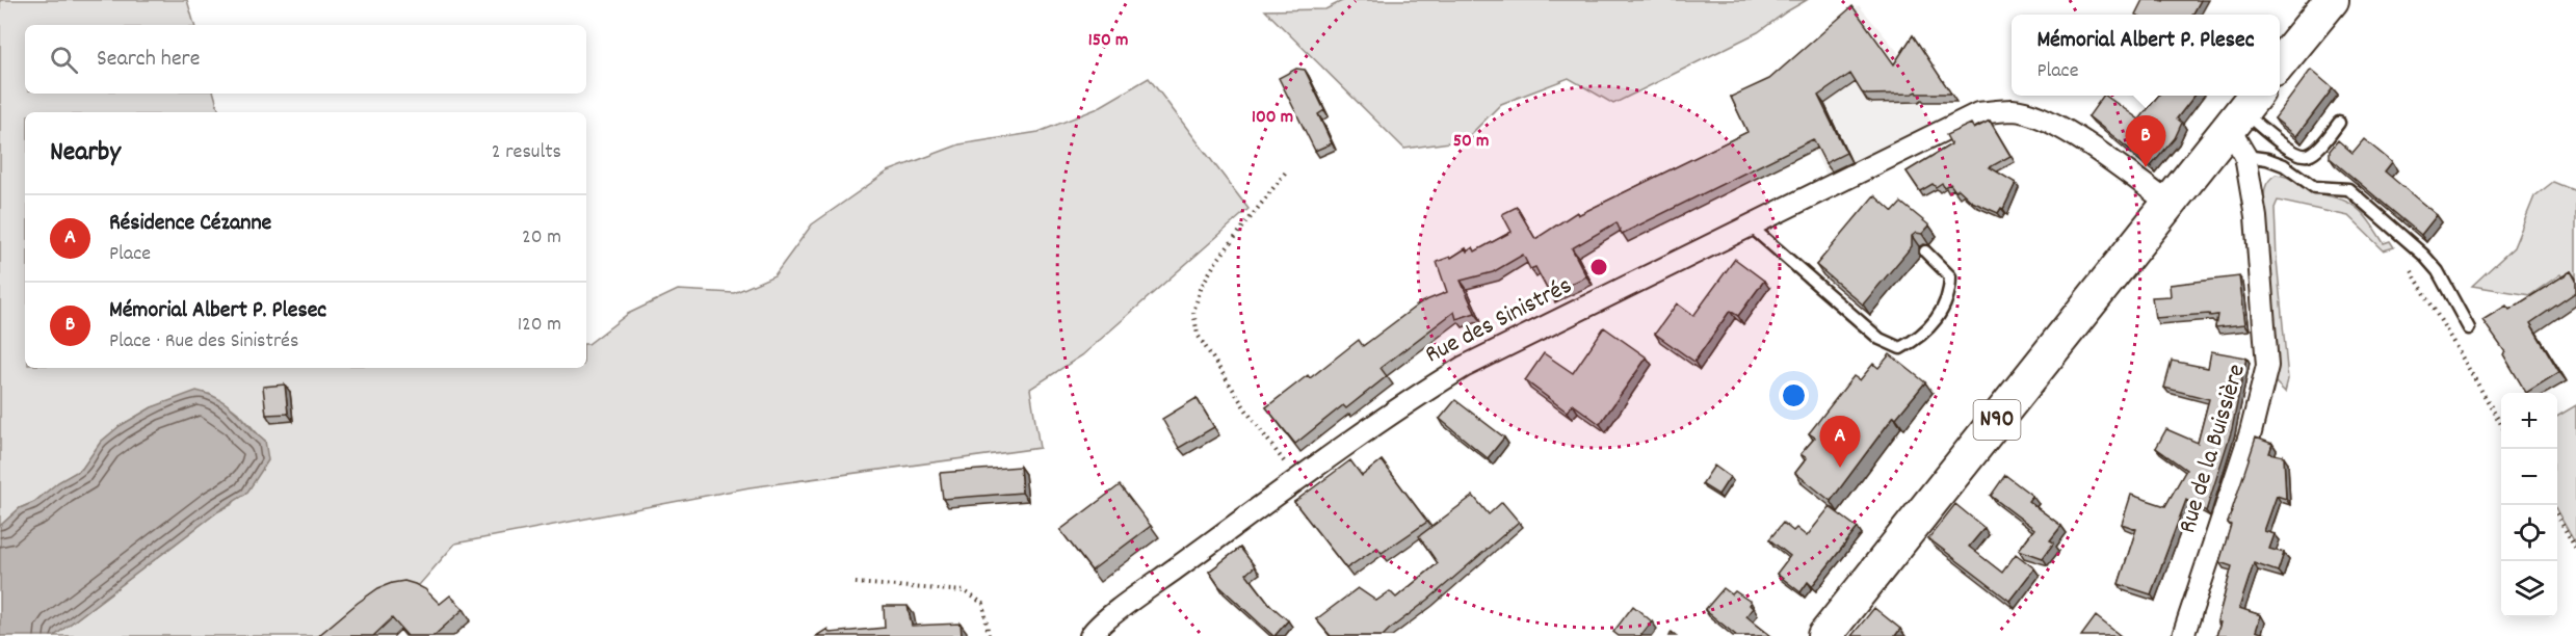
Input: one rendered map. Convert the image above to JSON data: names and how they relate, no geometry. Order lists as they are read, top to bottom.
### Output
{
  "streets": {
    "main road": ["N90"],
    "street": ["Rue des Sinistrés", "Rue de la Buissière"]
  },
  "crossings": [
    ["Rue des Sinistrés", "N90"],
    ["N90", "Rue de la Buissière"]
  ],
  "page": {
    "popup": ["Mémorial Albert P. Plesec", "Place"],
    "search": "Search here",
    "heading": ["Nearby", "2 results"],
    "pins": ["B", "A"],
    "list": [
      {
        "mark": "A",
        "name": "Résidence Cézanne",
        "note": "Place",
        "value": "20 m"
      },
      {
        "mark": "B",
        "name": "Mémorial Albert P. Plesec",
        "note": "Place · Rue des Sinistrés",
        "value": "120 m"
      }
    ],
    "map_buttons": ["+", "−"]
  },
  "rings": ["150 m", "100 m", "50 m"]
}
